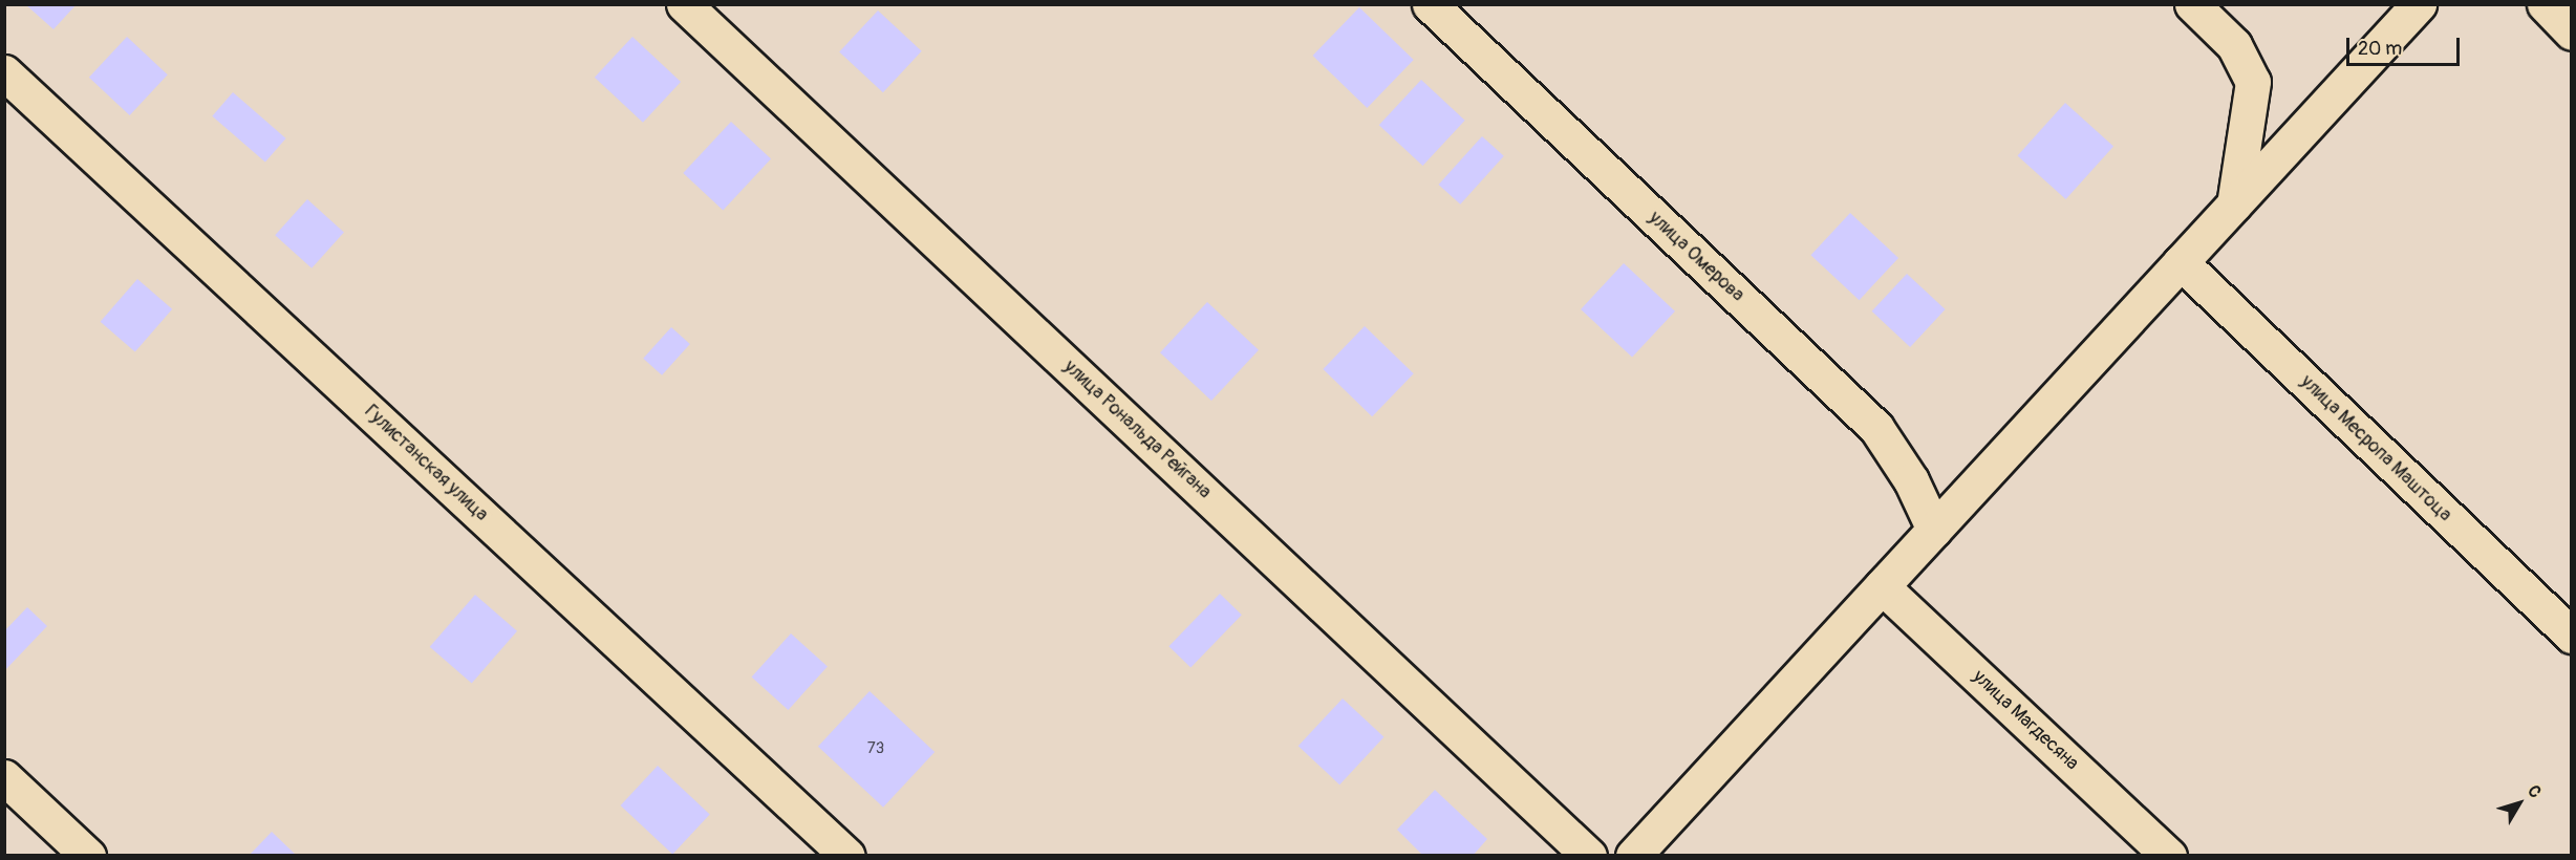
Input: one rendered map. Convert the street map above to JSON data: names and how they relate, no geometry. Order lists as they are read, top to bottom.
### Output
{
  "streets": {
    "street": [
      "улица Омерова",
      "улица Рональда Рейгана",
      "улица Месропа Маштоца",
      "Гулистанская улица",
      "улица Магдесяна"
    ]
  },
  "house_numbers": ["73"],
  "scale_bar": "20 m",
  "north": "top right"
}
